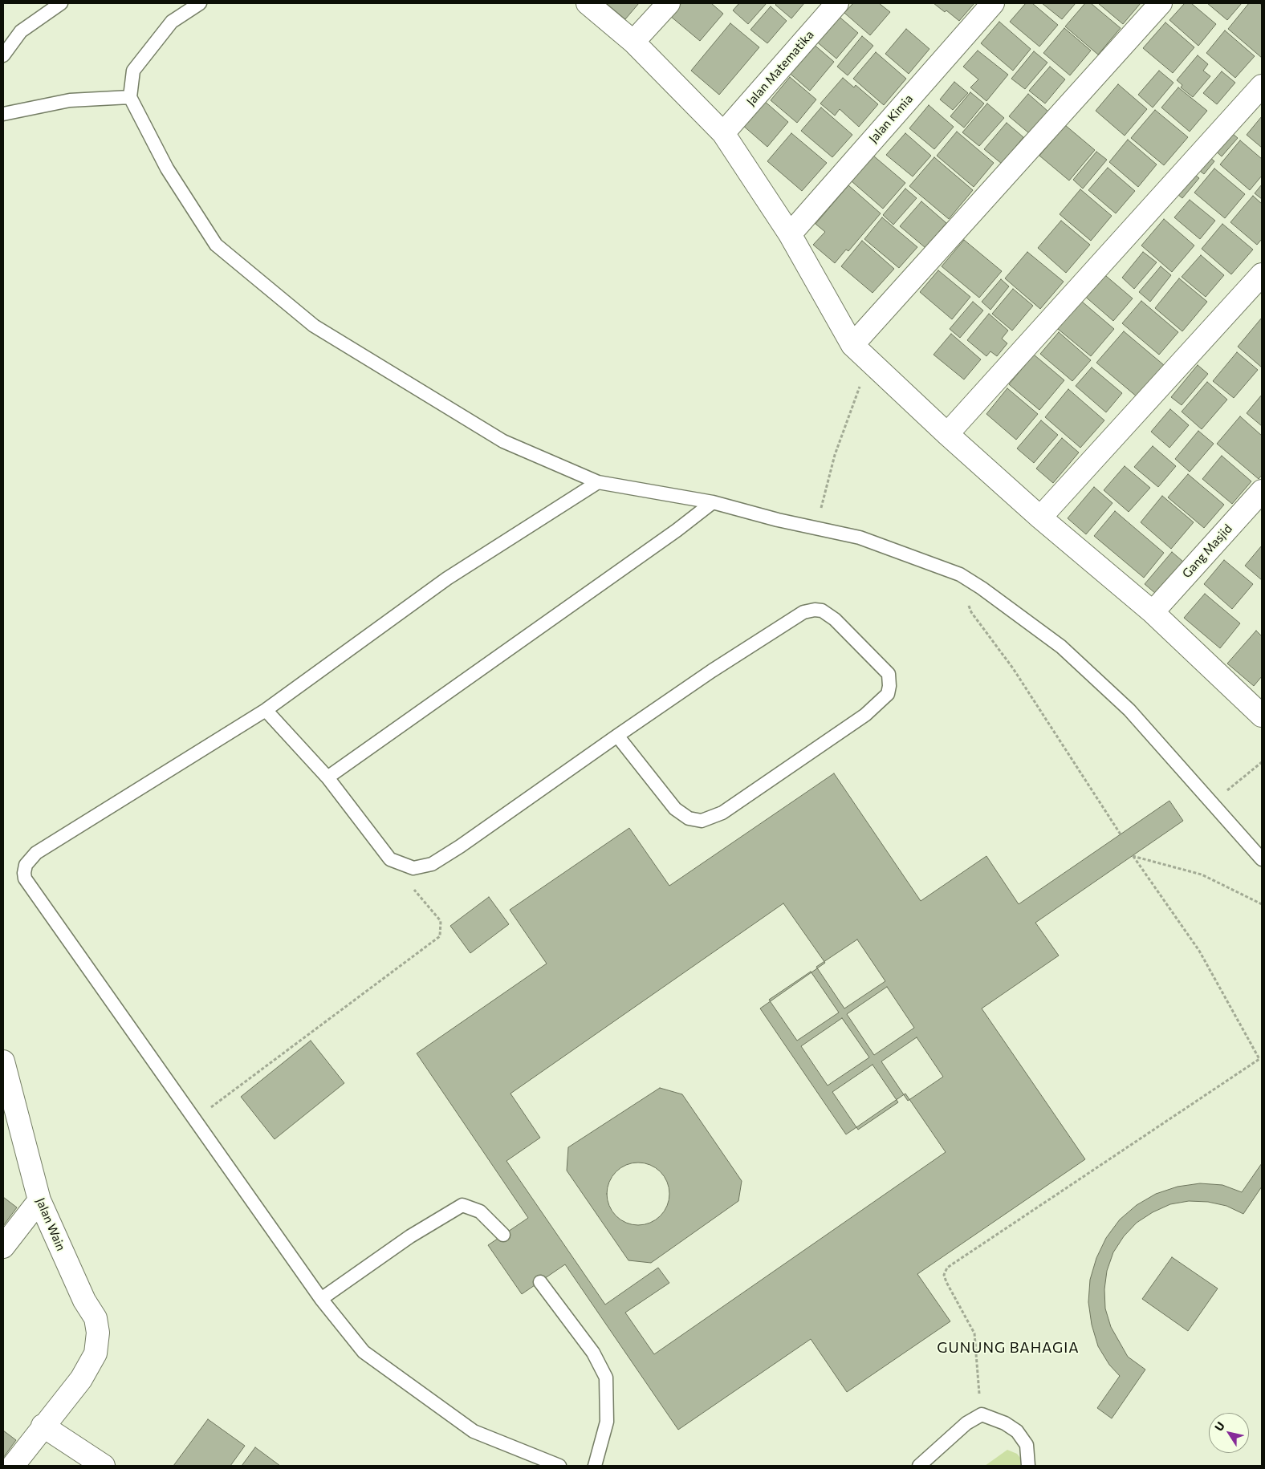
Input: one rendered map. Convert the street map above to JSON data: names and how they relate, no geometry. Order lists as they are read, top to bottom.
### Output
{
  "streets": {
    "street": [
      "Jalan Matematika",
      "Jalan Kimia",
      "Gang Masjid",
      "Jalan Wain"
    ]
  },
  "districts": ["GUNUNG BAHAGIA"],
  "north": "top left"
}
